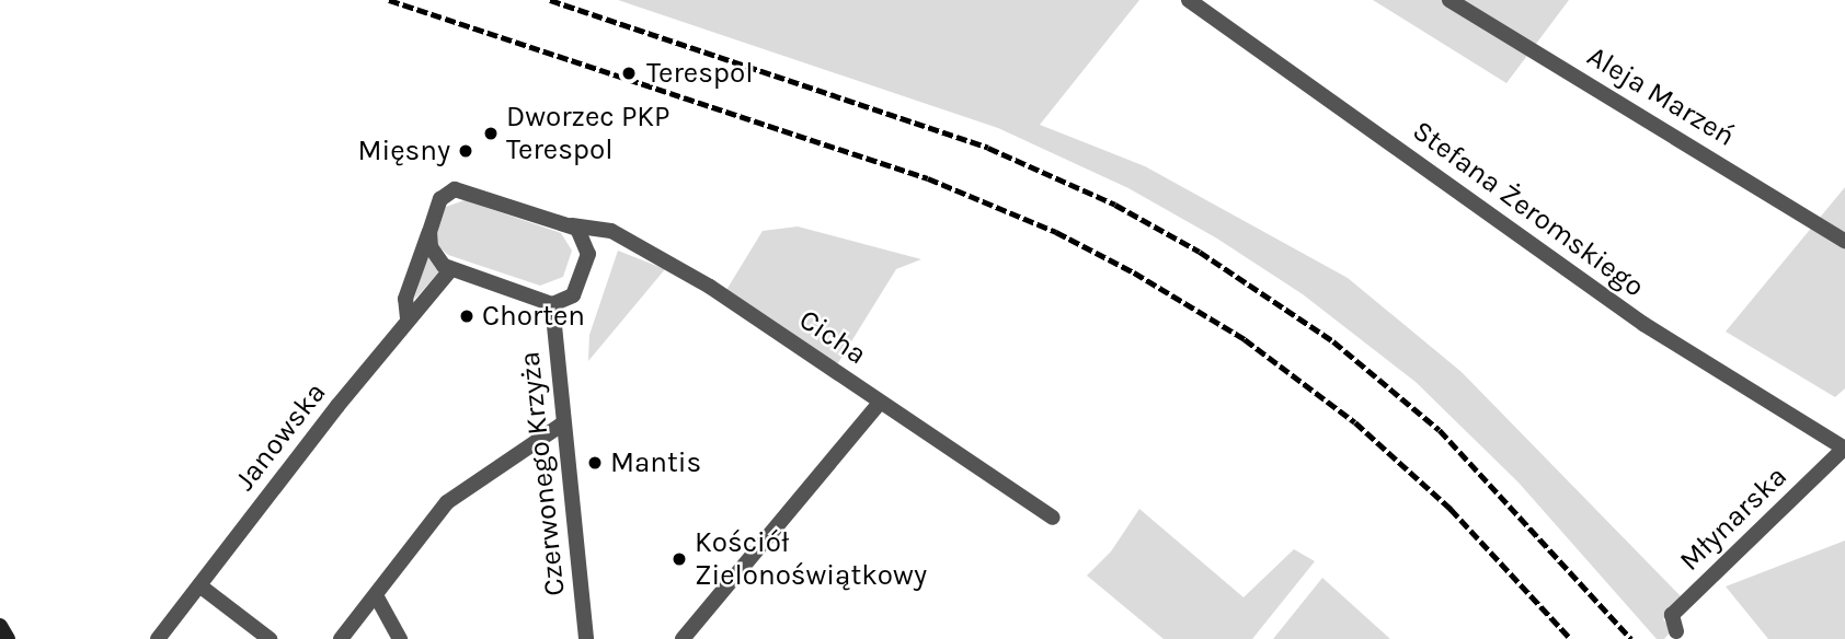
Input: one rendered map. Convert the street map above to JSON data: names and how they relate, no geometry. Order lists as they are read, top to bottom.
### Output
{
  "streets": {
    "street": [
      "Aleja Marzeń",
      "Stefana Żeromskiego",
      "Cicha",
      "Janowska",
      "Czerwonego Krzyża",
      "Młynarska"
    ]
  },
  "crossings": [
    ["Stefana Żeromskiego", "Młynarska"],
    ["Cicha", "Janowska"]
  ],
  "places": [
    "Terespol",
    "Dworzec PKP Terespol",
    "Mięsny",
    "Chorten",
    "Mantis",
    "Kościół Zielonoświątkowy"
  ]
}
